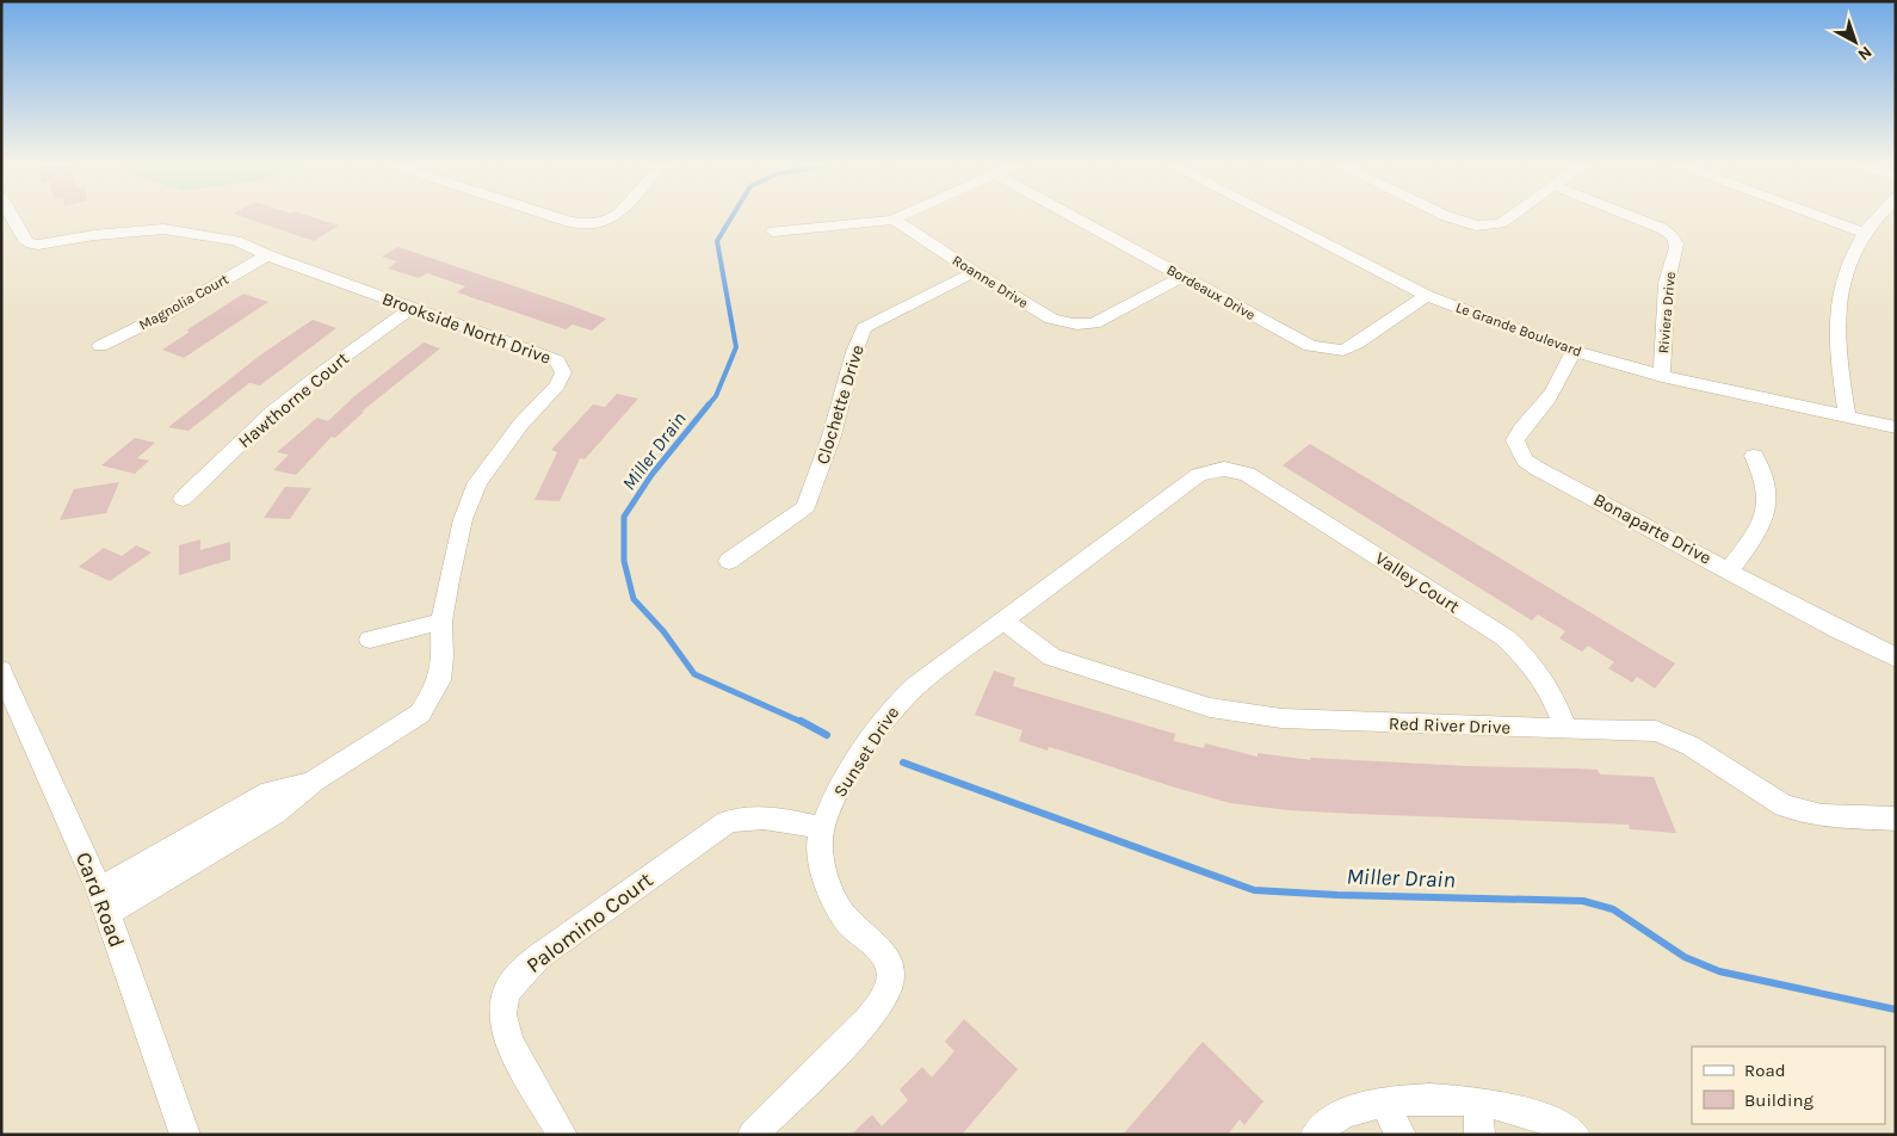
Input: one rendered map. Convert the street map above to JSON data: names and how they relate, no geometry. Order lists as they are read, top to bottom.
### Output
{
  "streets": {
    "street": [
      "Roanne Drive",
      "Bordeaux Drive",
      "Magnolia Court",
      "Riviera Drive",
      "Brookside North Drive",
      "Le Grande Boulevard",
      "Hawthorne Court",
      "Clochette Drive",
      "Bonaparte Drive",
      "Valley Court",
      "Red River Drive",
      "Sunset Drive",
      "Card Road",
      "Palomino Court"
    ]
  },
  "crossings": [
    ["Roanne Drive", "Bordeaux Drive"],
    ["Roanne Drive", "Clochette Drive"],
    ["Bordeaux Drive", "Le Grande Boulevard"],
    ["Magnolia Court", "Brookside North Drive"],
    ["Riviera Drive", "Le Grande Boulevard"],
    ["Brookside North Drive", "Hawthorne Court"],
    ["Brookside North Drive", "Card Road"],
    ["Le Grande Boulevard", "Bonaparte Drive"],
    ["Valley Court", "Red River Drive"],
    ["Valley Court", "Sunset Drive"],
    ["Red River Drive", "Sunset Drive"],
    ["Sunset Drive", "Palomino Court"]
  ],
  "water": ["Miller Drain"],
  "legend": ["Road", "Building"],
  "north": "bottom right"
}
